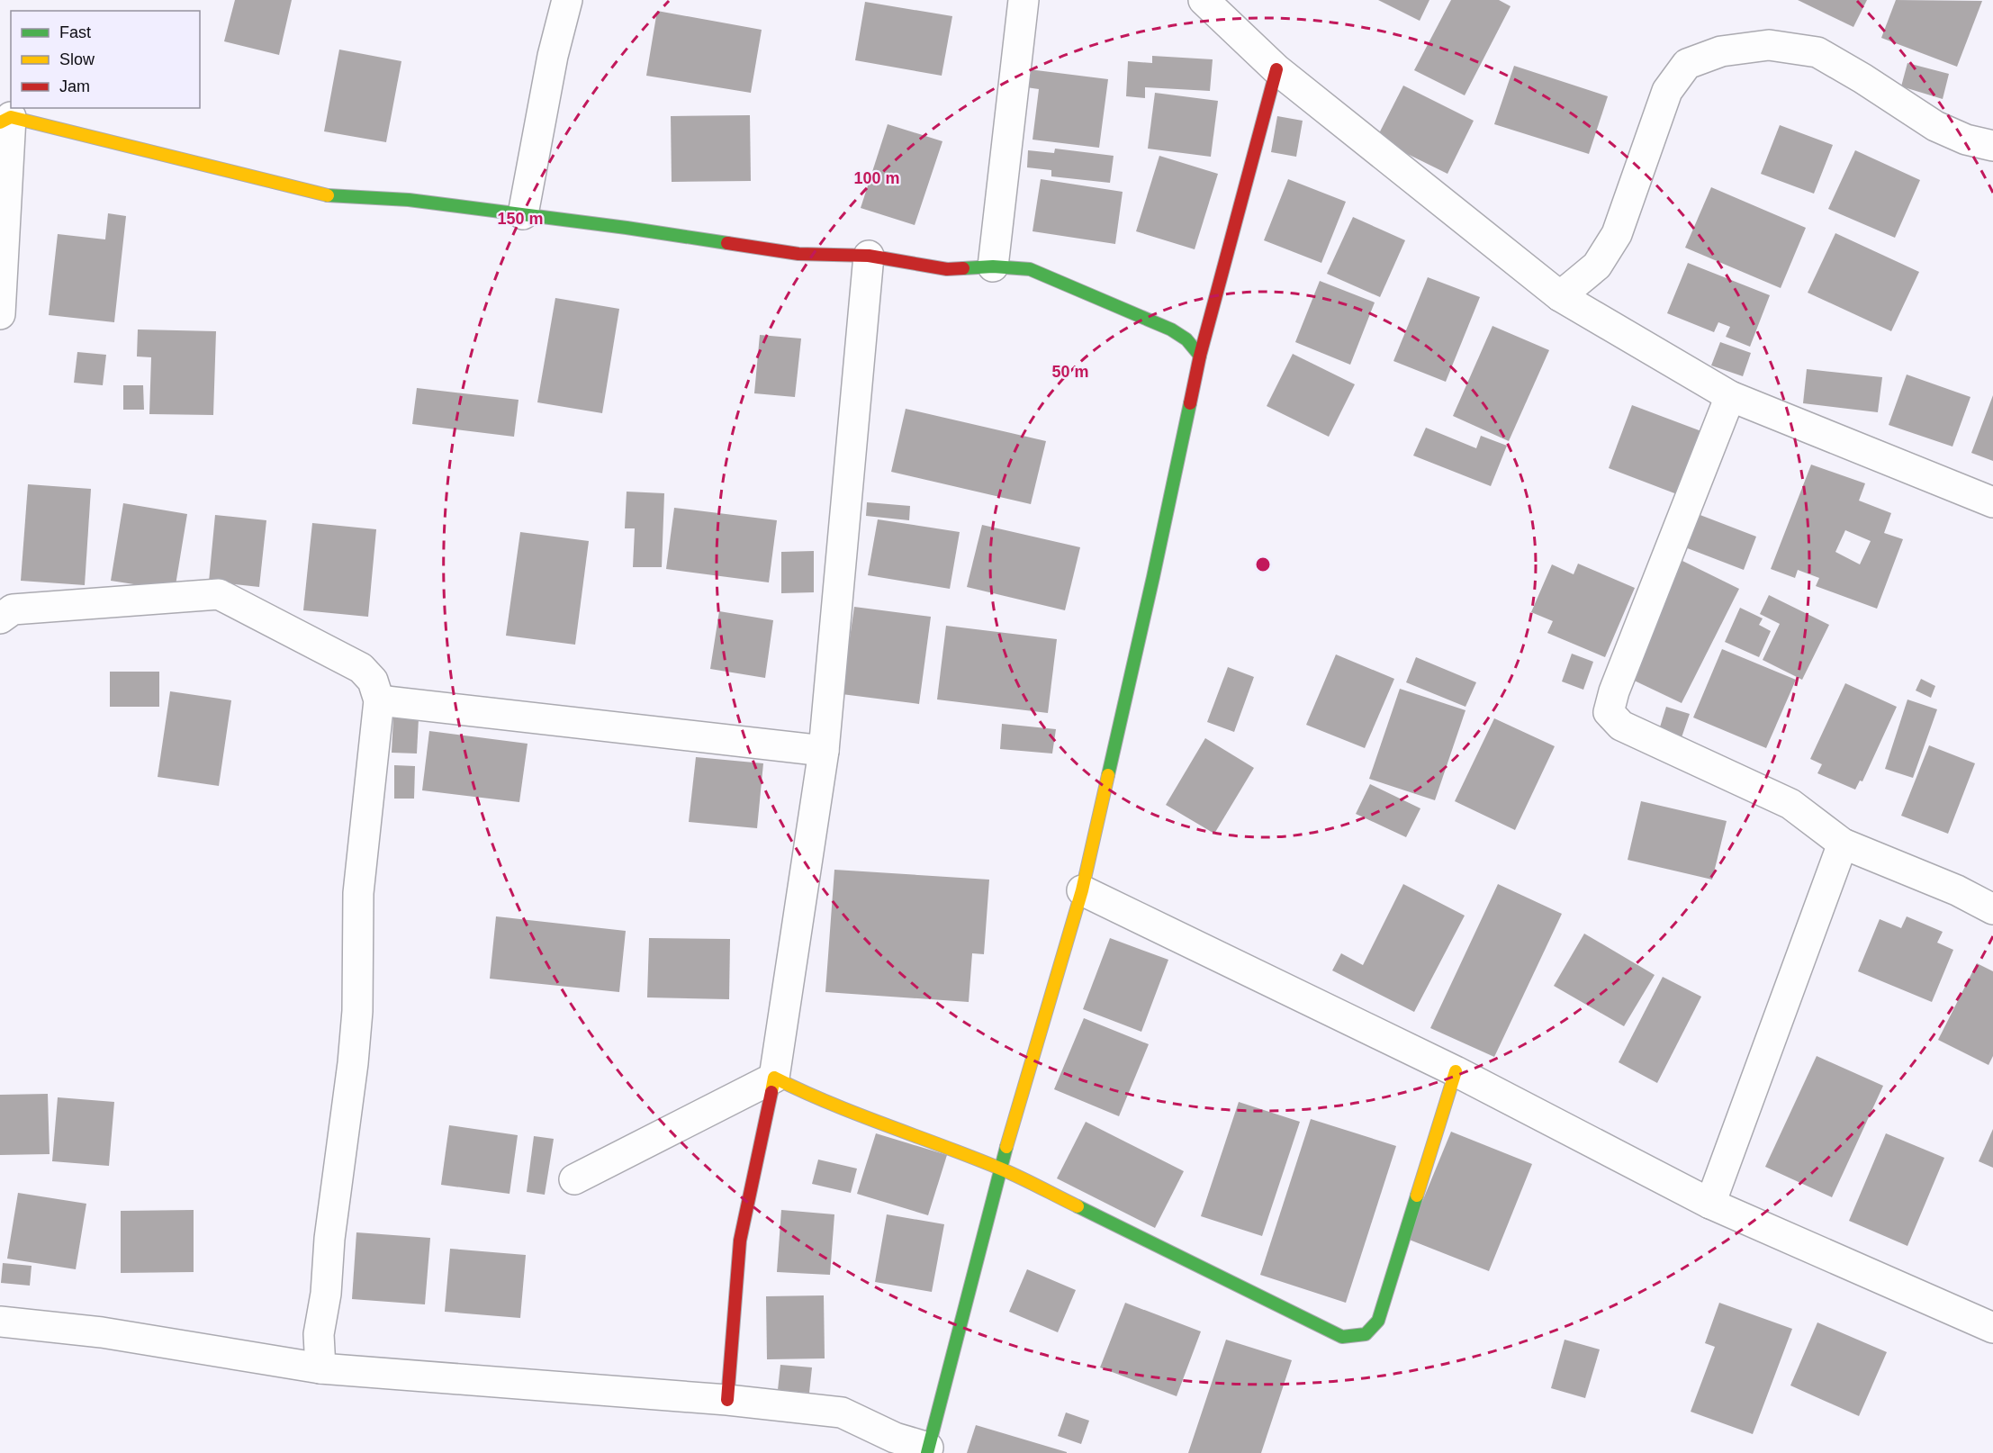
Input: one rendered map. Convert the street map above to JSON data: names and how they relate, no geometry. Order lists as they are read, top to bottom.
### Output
{
  "legend": ["Fast", "Slow", "Jam"],
  "rings": ["100 m", "150 m", "50 m"]
}
